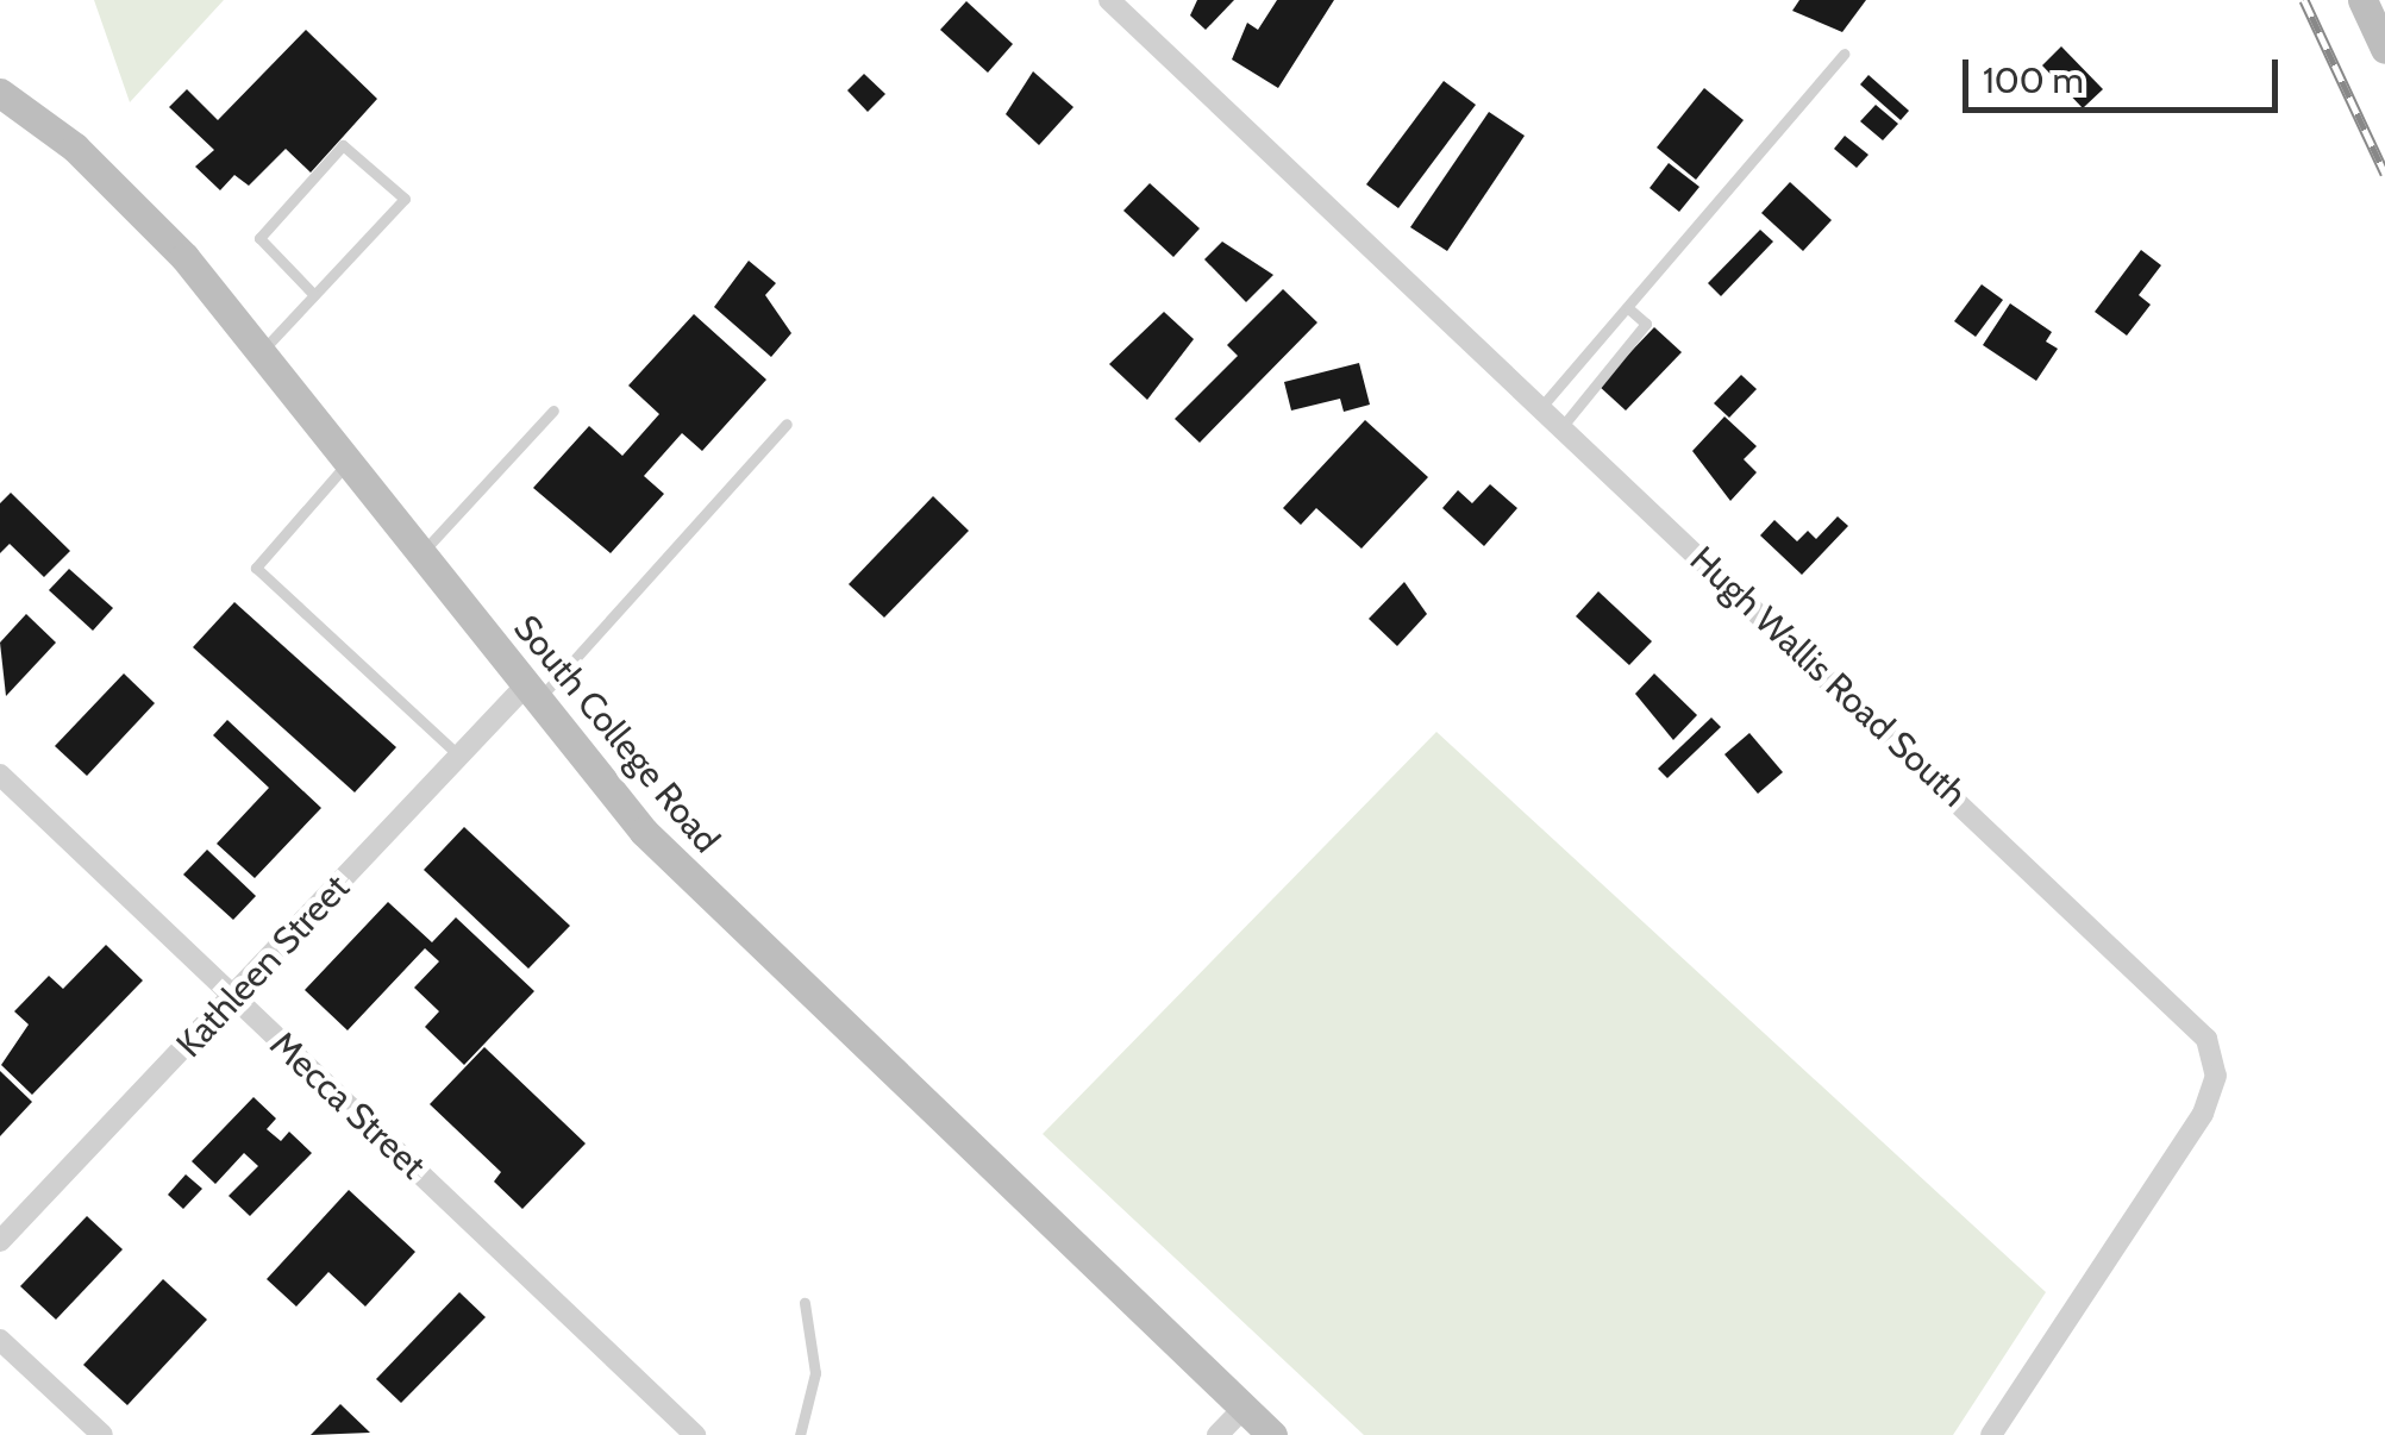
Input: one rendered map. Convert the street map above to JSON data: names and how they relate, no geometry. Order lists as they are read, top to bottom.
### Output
{
  "streets": {
    "street": [
      "Hugh Wallis Road South",
      "South College Road",
      "Kathleen Street",
      "Mecca Street"
    ]
  },
  "crossings": [
    ["South College Road", "Kathleen Street"],
    ["Kathleen Street", "Mecca Street"]
  ],
  "scale_bar": "100 m"
}
